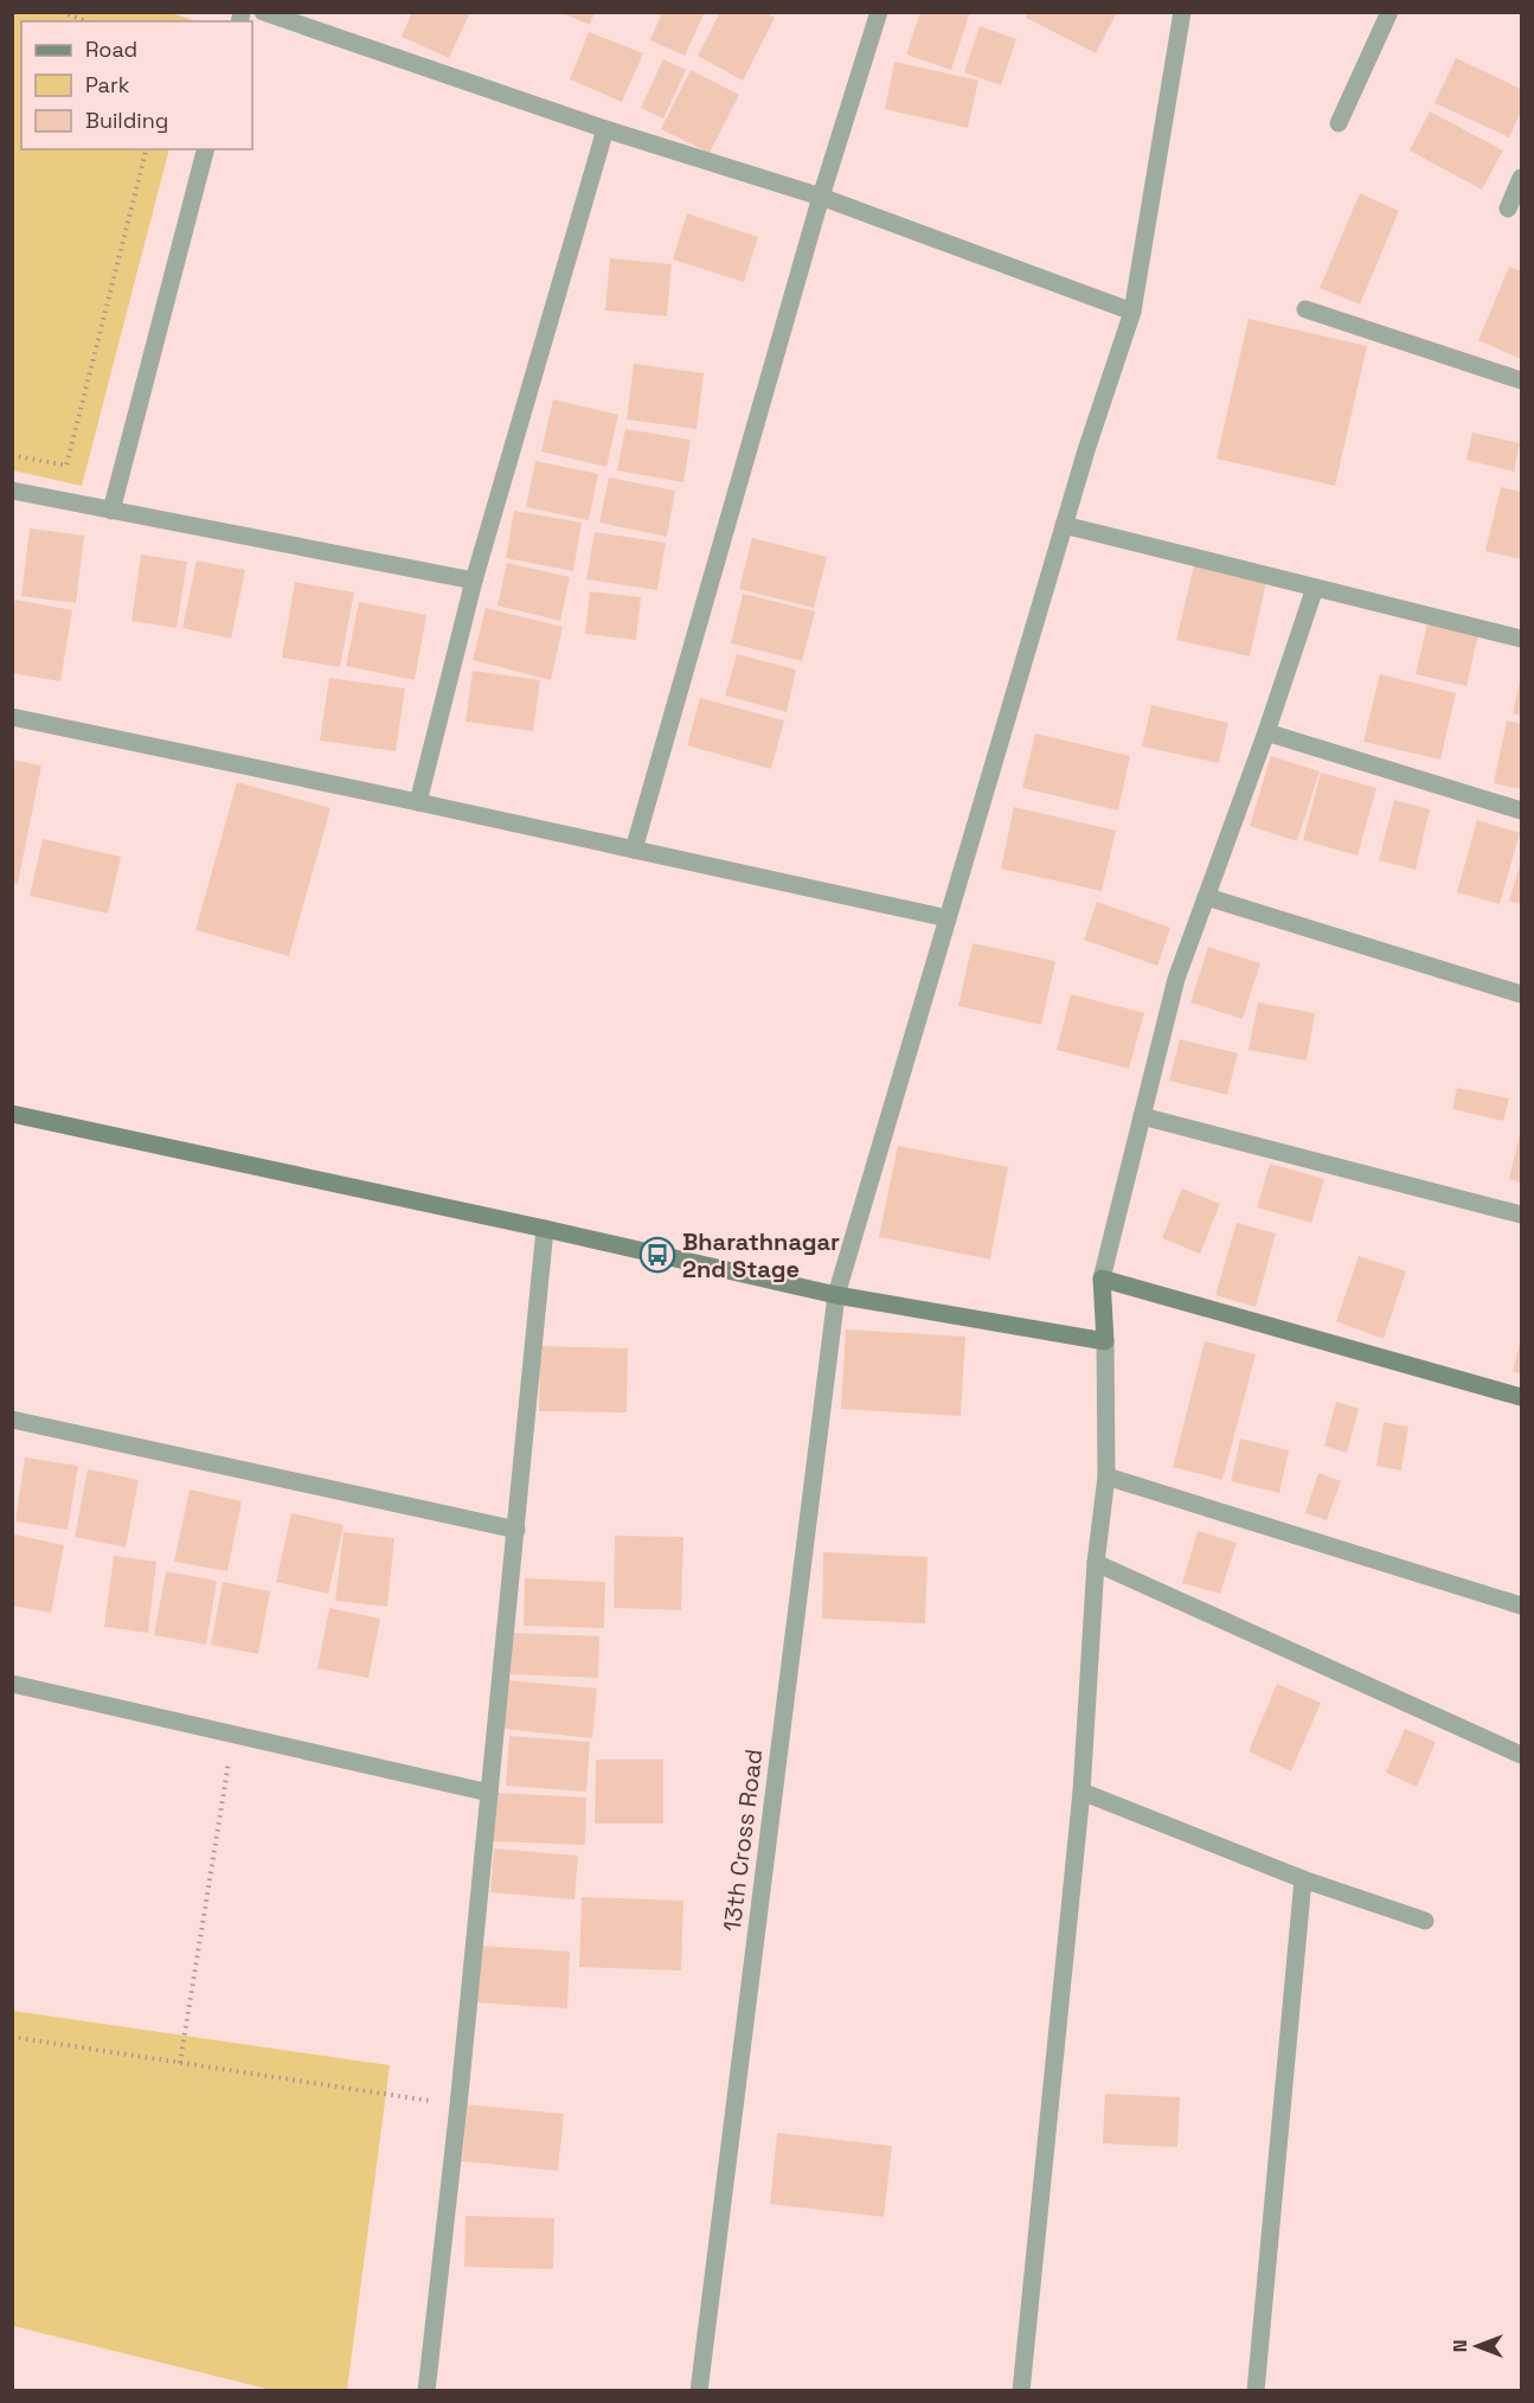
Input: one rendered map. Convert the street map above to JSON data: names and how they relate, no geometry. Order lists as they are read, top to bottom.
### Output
{
  "streets": {
    "street": ["13th Cross Road"]
  },
  "places": {
    "bus stop": ["Bharathnagar 2nd Stage"]
  },
  "legend": ["Road", "Park", "Building"],
  "north": "left"
}
